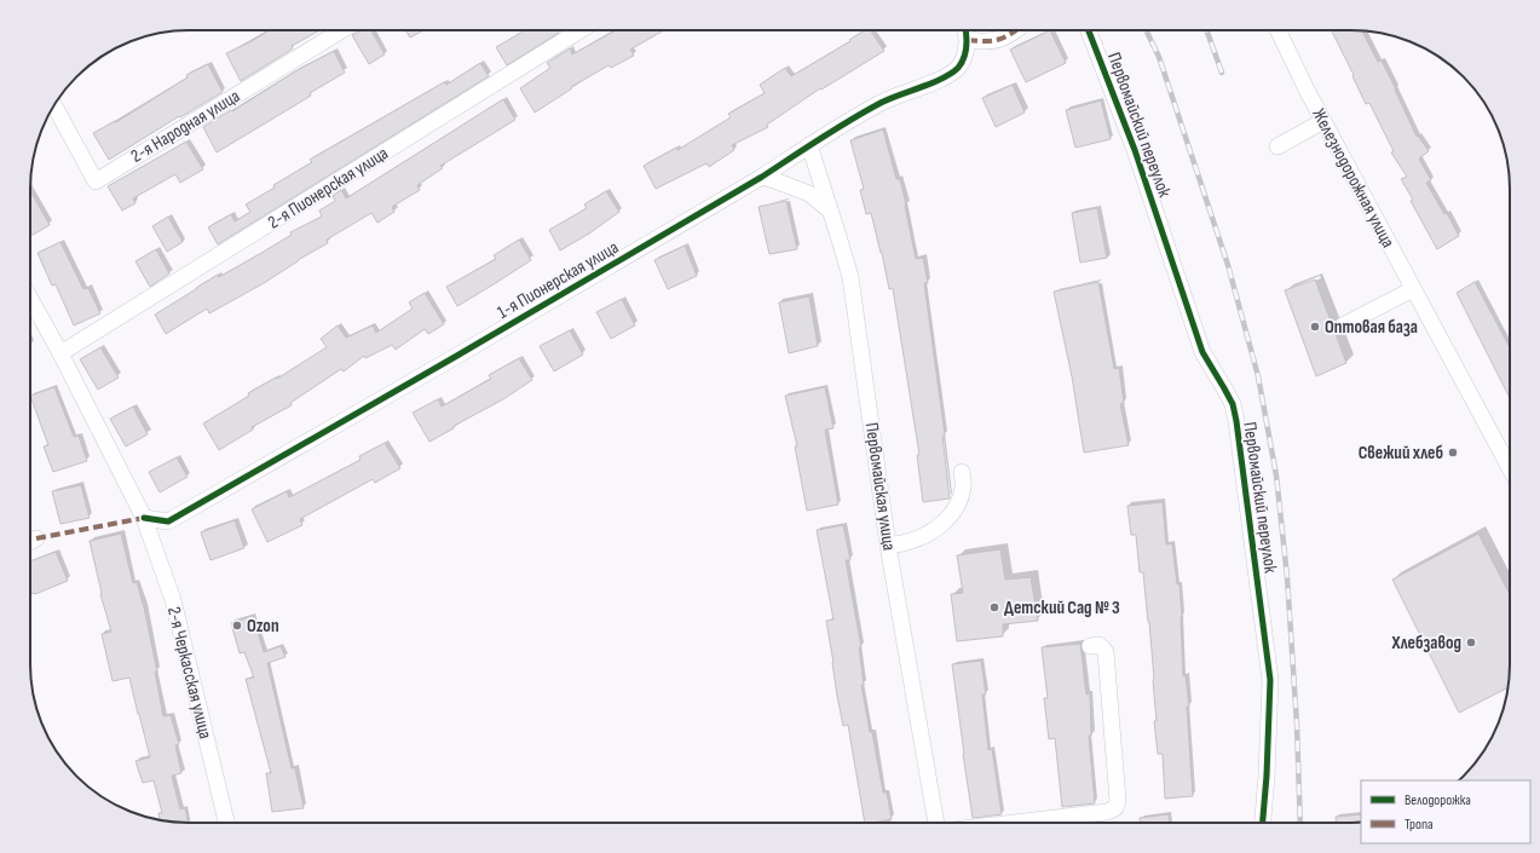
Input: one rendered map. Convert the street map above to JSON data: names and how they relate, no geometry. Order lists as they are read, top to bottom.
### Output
{
  "streets": {
    "street": [
      "Первомайский переулок",
      "2-я Народная улица",
      "Железнодорожная улица",
      "2-я Пионерская улица",
      "1-я Пионерская улица",
      "Первомайская улица",
      "2-я Черкасская улица"
    ]
  },
  "crossings": [
    ["2-я Пионерская улица", "2-я Черкасская улица"],
    ["1-я Пионерская улица", "Первомайская улица"],
    ["1-я Пионерская улица", "2-я Черкасская улица"]
  ],
  "places": [
    "Оптовая база",
    "Свежий хлеб",
    "Детский Сад № 3",
    "Ozon",
    "Хлебзавод"
  ],
  "legend": ["Велодорожка", "Тропа"]
}
